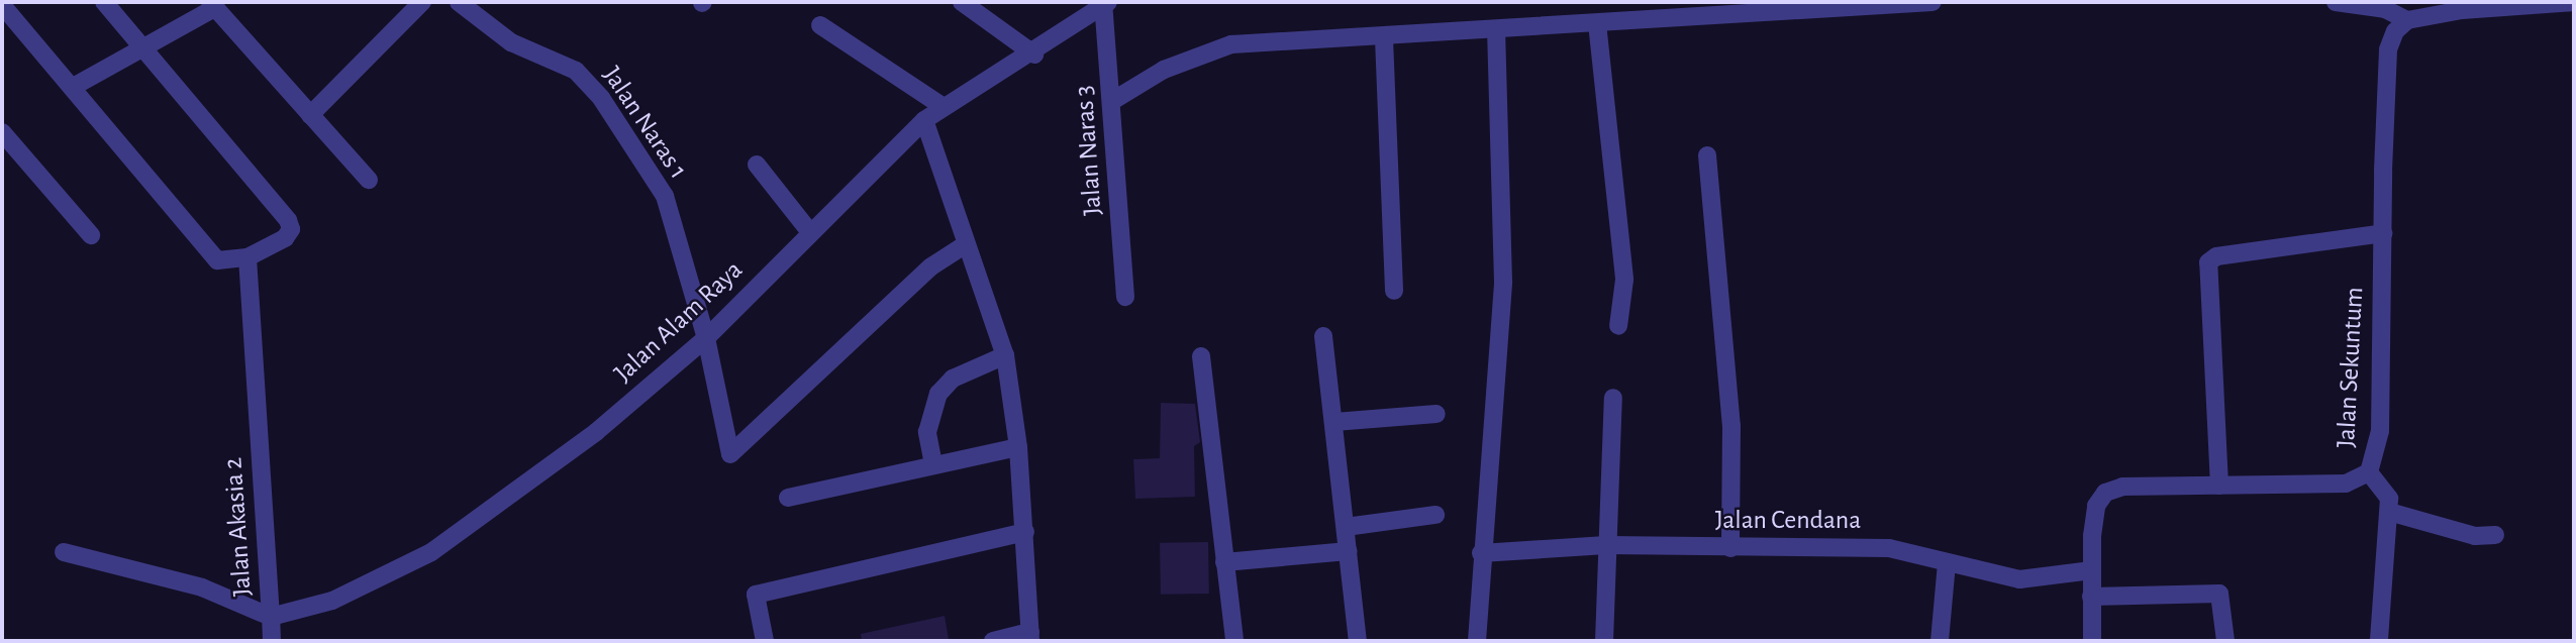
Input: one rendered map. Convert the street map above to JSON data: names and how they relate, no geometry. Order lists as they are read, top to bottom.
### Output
{
  "streets": {
    "street": [
      "Jalan Naras 1",
      "Jalan Naras 3",
      "Jalan Alam Raya",
      "Jalan Sekuntum",
      "Jalan Cendana",
      "Jalan Akasia 2"
    ]
  },
  "crossings": [
    ["Jalan Naras 1", "Jalan Alam Raya"],
    ["Jalan Naras 3", "Jalan Alam Raya"],
    ["Jalan Alam Raya", "Jalan Akasia 2"],
    ["Jalan Sekuntum", "Jalan Cendana"]
  ]
}
